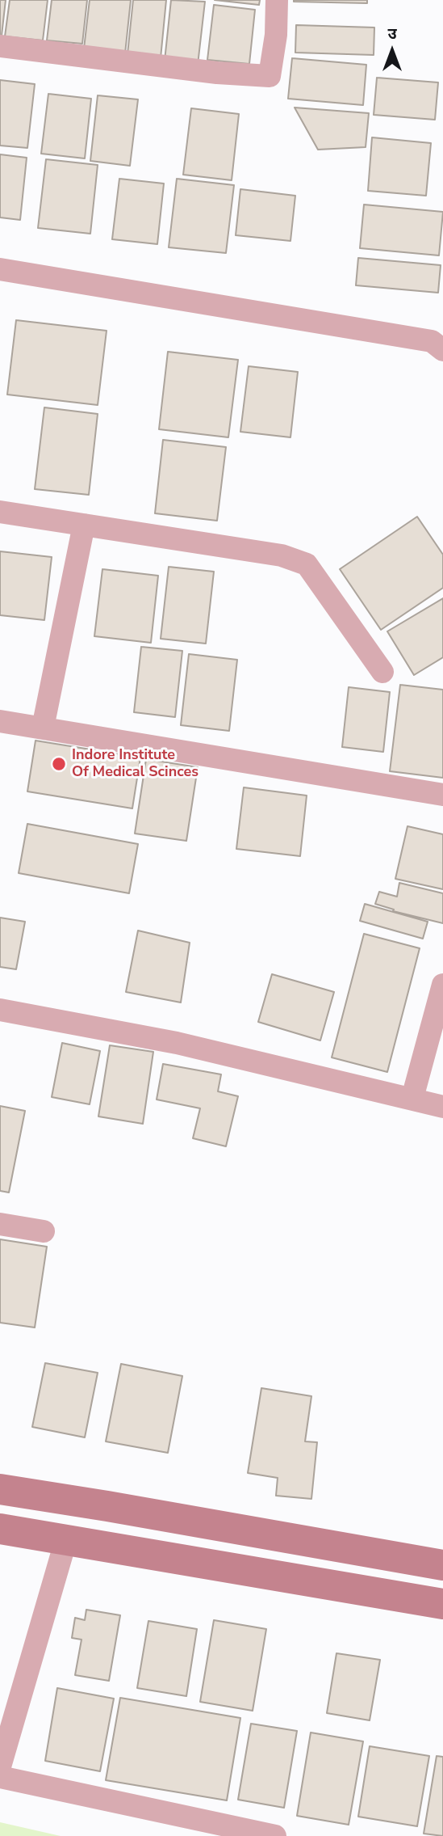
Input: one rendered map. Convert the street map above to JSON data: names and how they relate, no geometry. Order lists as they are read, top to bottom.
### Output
{
  "places": ["Indore Institute Of Medical Scinces"],
  "north": "top"
}
